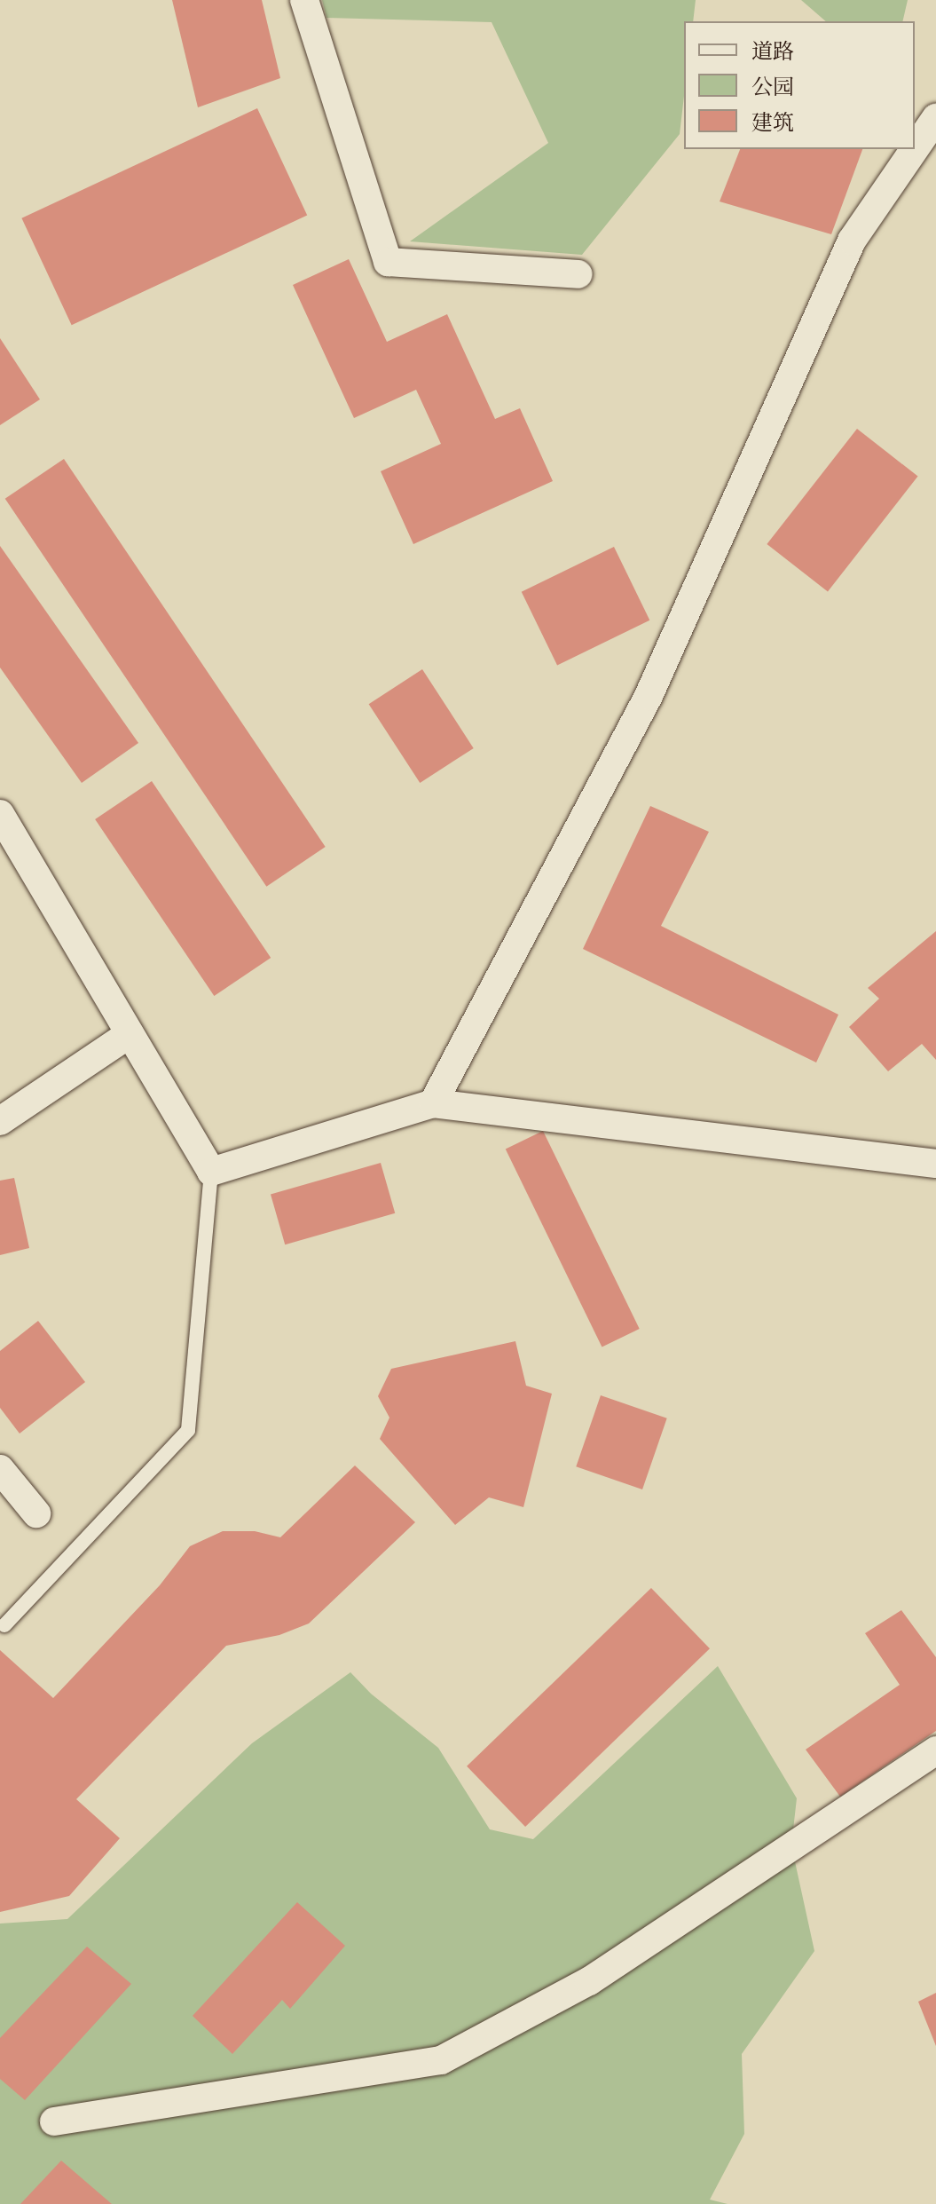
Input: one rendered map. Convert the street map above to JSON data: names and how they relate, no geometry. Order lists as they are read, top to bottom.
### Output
{
  "legend": ["道路", "公园", "建筑"]
}
